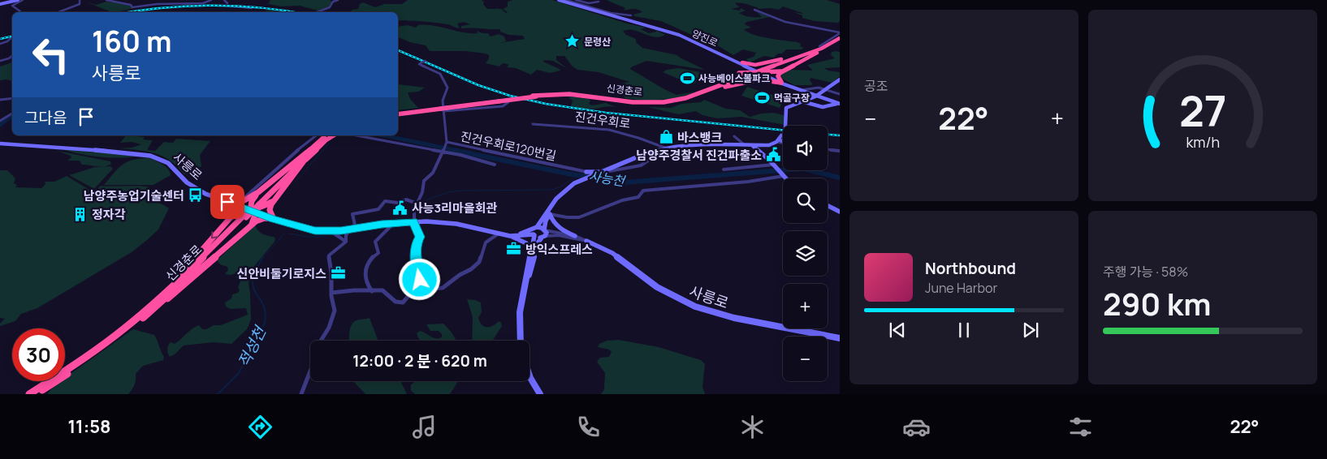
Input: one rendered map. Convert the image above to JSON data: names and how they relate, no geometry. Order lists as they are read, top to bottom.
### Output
{
  "streets": {
    "highway": ["신경춘로"],
    "main road": ["양진로", "진건우회로", "사릉로"],
    "street": ["진건우회로120번길"]
  },
  "crossings": [
    ["양진로", "신경춘로"],
    ["신경춘로", "진건우회로120번길"],
    ["진건우회로", "사릉로"]
  ],
  "water": ["사능천", "적성천"],
  "places": {
    "place": ["문령산"],
    "sports": ["사능베이스볼파크", "먹골구장"],
    "shop": ["바스뱅크"],
    "public building": ["남양주경찰서 진건파출소", "사능3리마을회관"],
    "bus stop": ["남양주농업기술센터"],
    "building": ["정자각"],
    "office": ["방익스프레스", "신안비둘기로지스"]
  },
  "page": {
    "tile": [
      "공조",
      ["주행 가능 · 58%", "290 km"]
    ],
    "turn": ["160 m", "사릉로"],
    "then": "그다음",
    "heat": ["−", "22°", "+"],
    "map_buttons": ["+", "−"],
    "song": ["Northbound", "June Harbor"],
    "limit": "30",
    "trip": "12:00 · 2 분 · 620 m",
    "tabs": ["11:58", "22°"],
    "gauge": ["27", "km/h"]
  }
}
